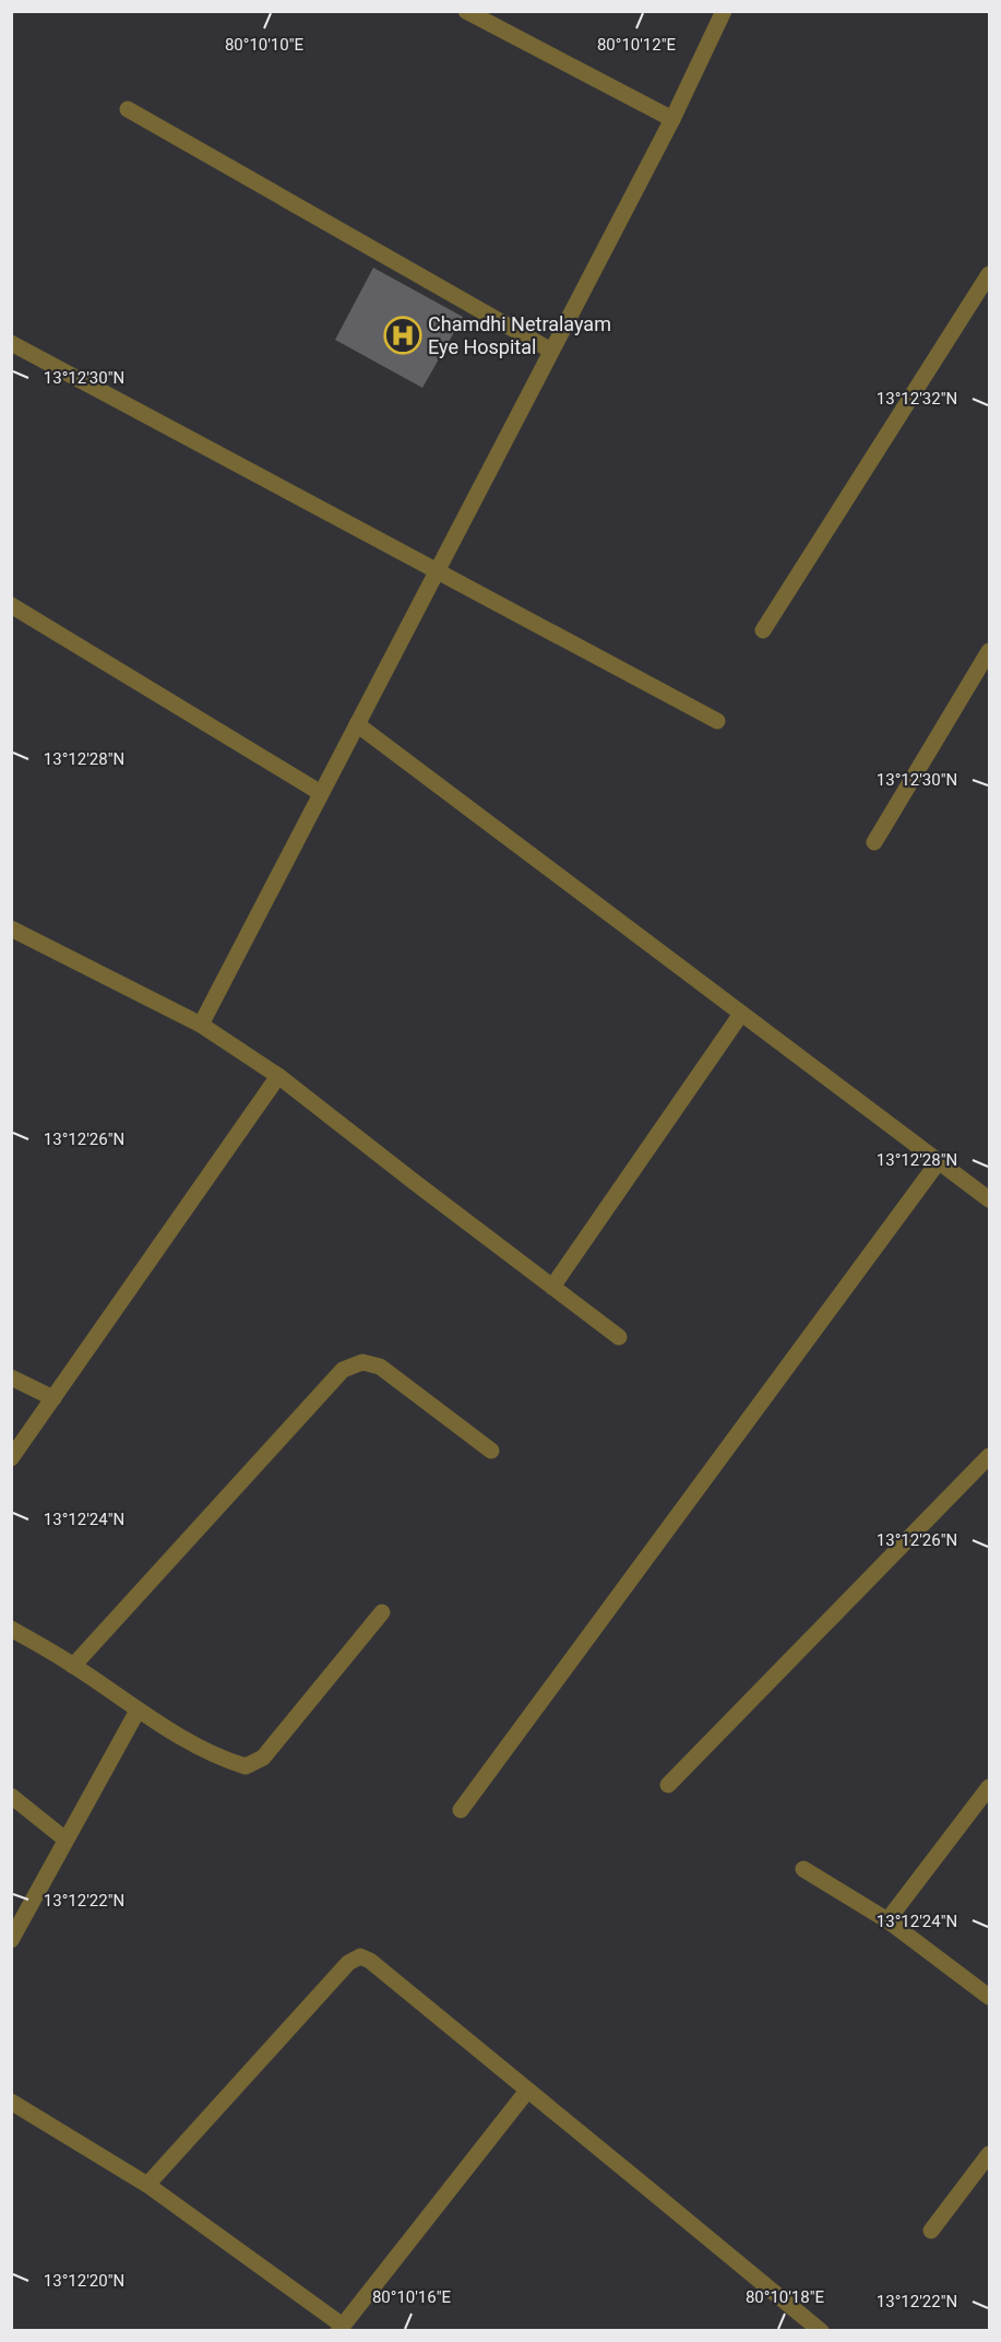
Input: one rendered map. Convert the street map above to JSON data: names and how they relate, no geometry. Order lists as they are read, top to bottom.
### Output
{
  "places": {
    "hospital": ["Chamdhi Netralayam Eye Hospital"]
  },
  "coordinates": [
    "80°10'10\"E",
    "80°10'12\"E",
    "13°12'30\"N",
    "13°12'32\"N",
    "13°12'28\"N",
    "13°12'26\"N",
    "13°12'24\"N",
    "13°12'22\"N",
    "13°12'20\"N",
    "80°10'16\"E",
    "80°10'18\"E"
  ]
}
